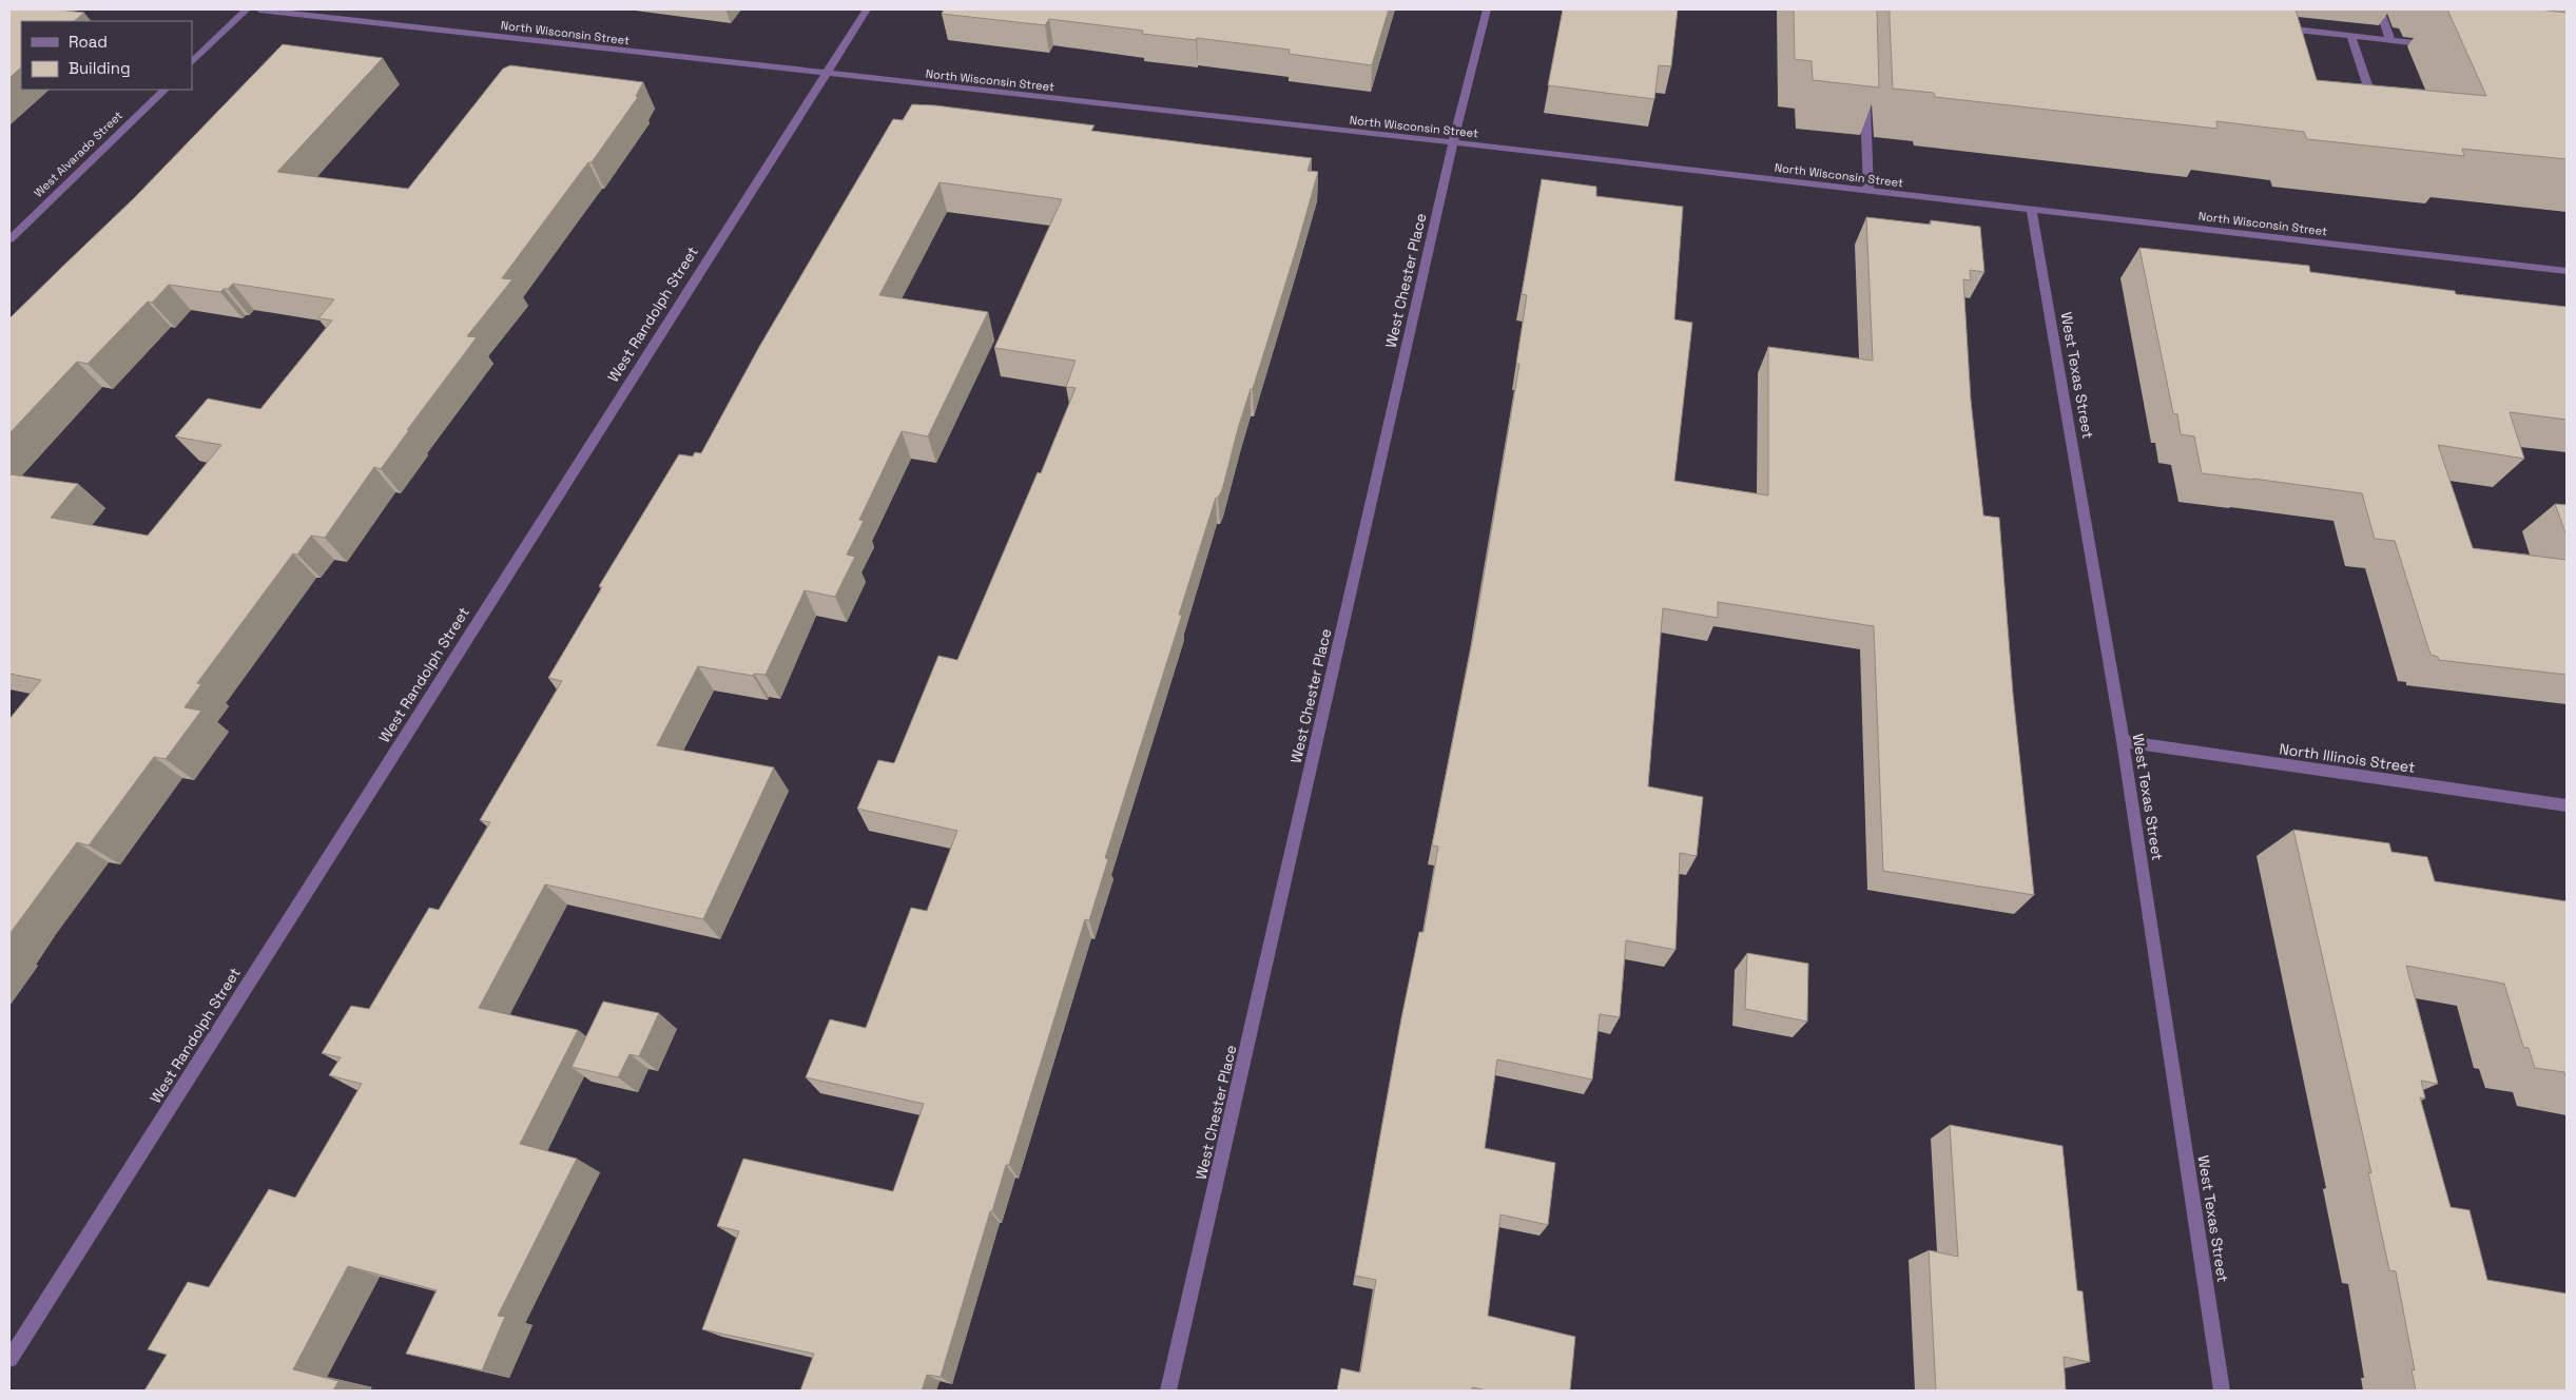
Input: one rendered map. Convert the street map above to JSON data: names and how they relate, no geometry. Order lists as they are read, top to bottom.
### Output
{
  "streets": {
    "street": [
      "North Wisconsin Street",
      "West Alvarado Street",
      "West Chester Place",
      "West Randolph Street",
      "West Texas Street",
      "North Illinois Street"
    ]
  },
  "crossings": [
    ["North Wisconsin Street", "West Chester Place"],
    ["North Wisconsin Street", "West Randolph Street"],
    ["North Wisconsin Street", "West Texas Street"],
    ["West Texas Street", "North Illinois Street"]
  ],
  "legend": ["Road", "Building"]
}
